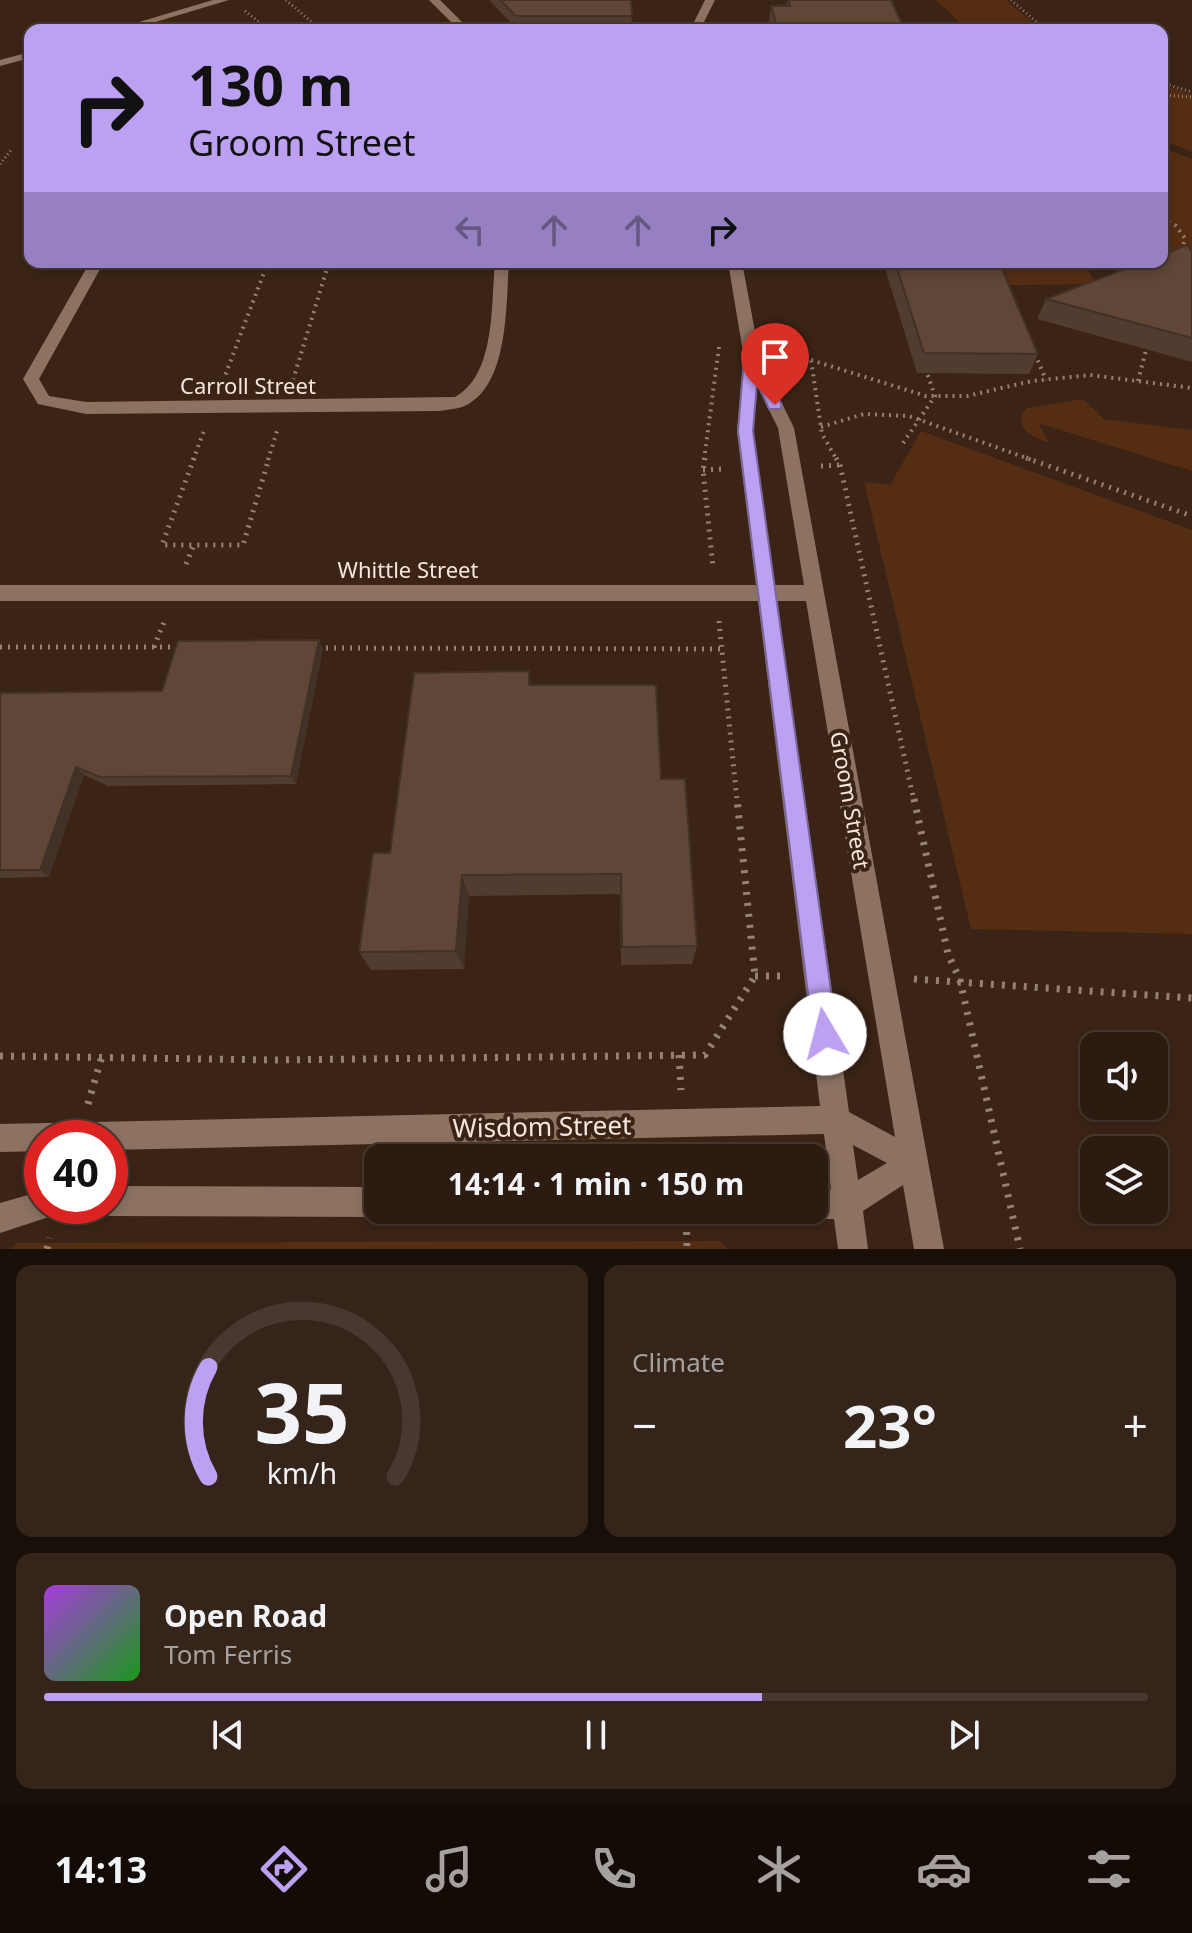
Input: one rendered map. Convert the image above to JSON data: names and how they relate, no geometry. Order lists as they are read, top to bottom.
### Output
{
  "streets": {
    "street": [
      "Carroll Street",
      "Whittle Street",
      "Groom Street",
      "Wisdom Street"
    ]
  },
  "crossings": [
    ["Whittle Street", "Groom Street"],
    ["Groom Street", "Wisdom Street"]
  ],
  "page": {
    "turn": ["130 m", "Groom Street"],
    "limit": "40",
    "trip": "14:14 · 1 min · 150 m",
    "tile": "Climate",
    "heat": ["−", "23°", "+"],
    "song": ["Open Road", "Tom Ferris"],
    "tabs": "14:13",
    "gauge": ["35", "km/h"]
  }
}
